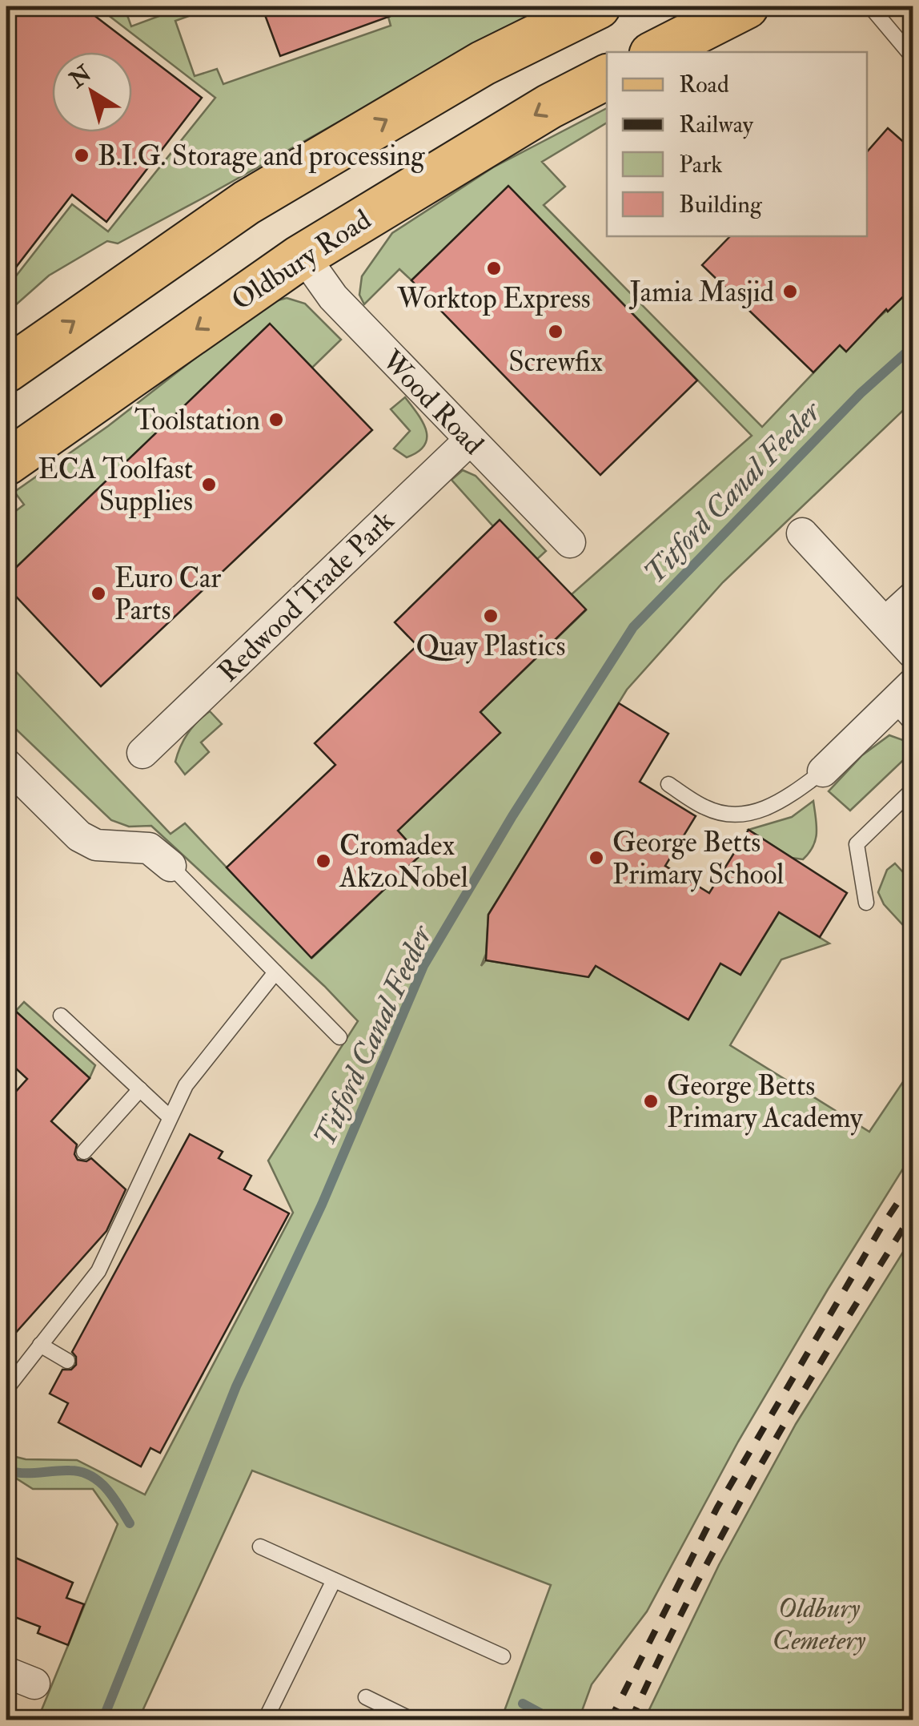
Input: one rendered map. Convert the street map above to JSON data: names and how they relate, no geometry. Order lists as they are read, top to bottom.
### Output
{
  "streets": {
    "main road": ["Oldbury Road"],
    "street": ["Wood Road", "Redwood Trade Park"]
  },
  "crossings": [
    ["Oldbury Road", "Wood Road"],
    ["Wood Road", "Redwood Trade Park"]
  ],
  "water": ["Titford Canal Feeder"],
  "parks": ["Oldbury Cemetery"],
  "places": [
    "B.I.G. Storage and processing",
    "Worktop Express",
    "Jamia Masjid",
    "Screwfix",
    "Toolstation",
    "ECA Toolfast Supplies",
    "Euro Car Parts",
    "Quay Plastics",
    "George Betts Primary School",
    "Cromadex AkzoNobel",
    "George Betts Primary Academy"
  ],
  "legend": [
    "Road",
    "Railway",
    "Park",
    "Building"
  ],
  "north": "top left"
}
